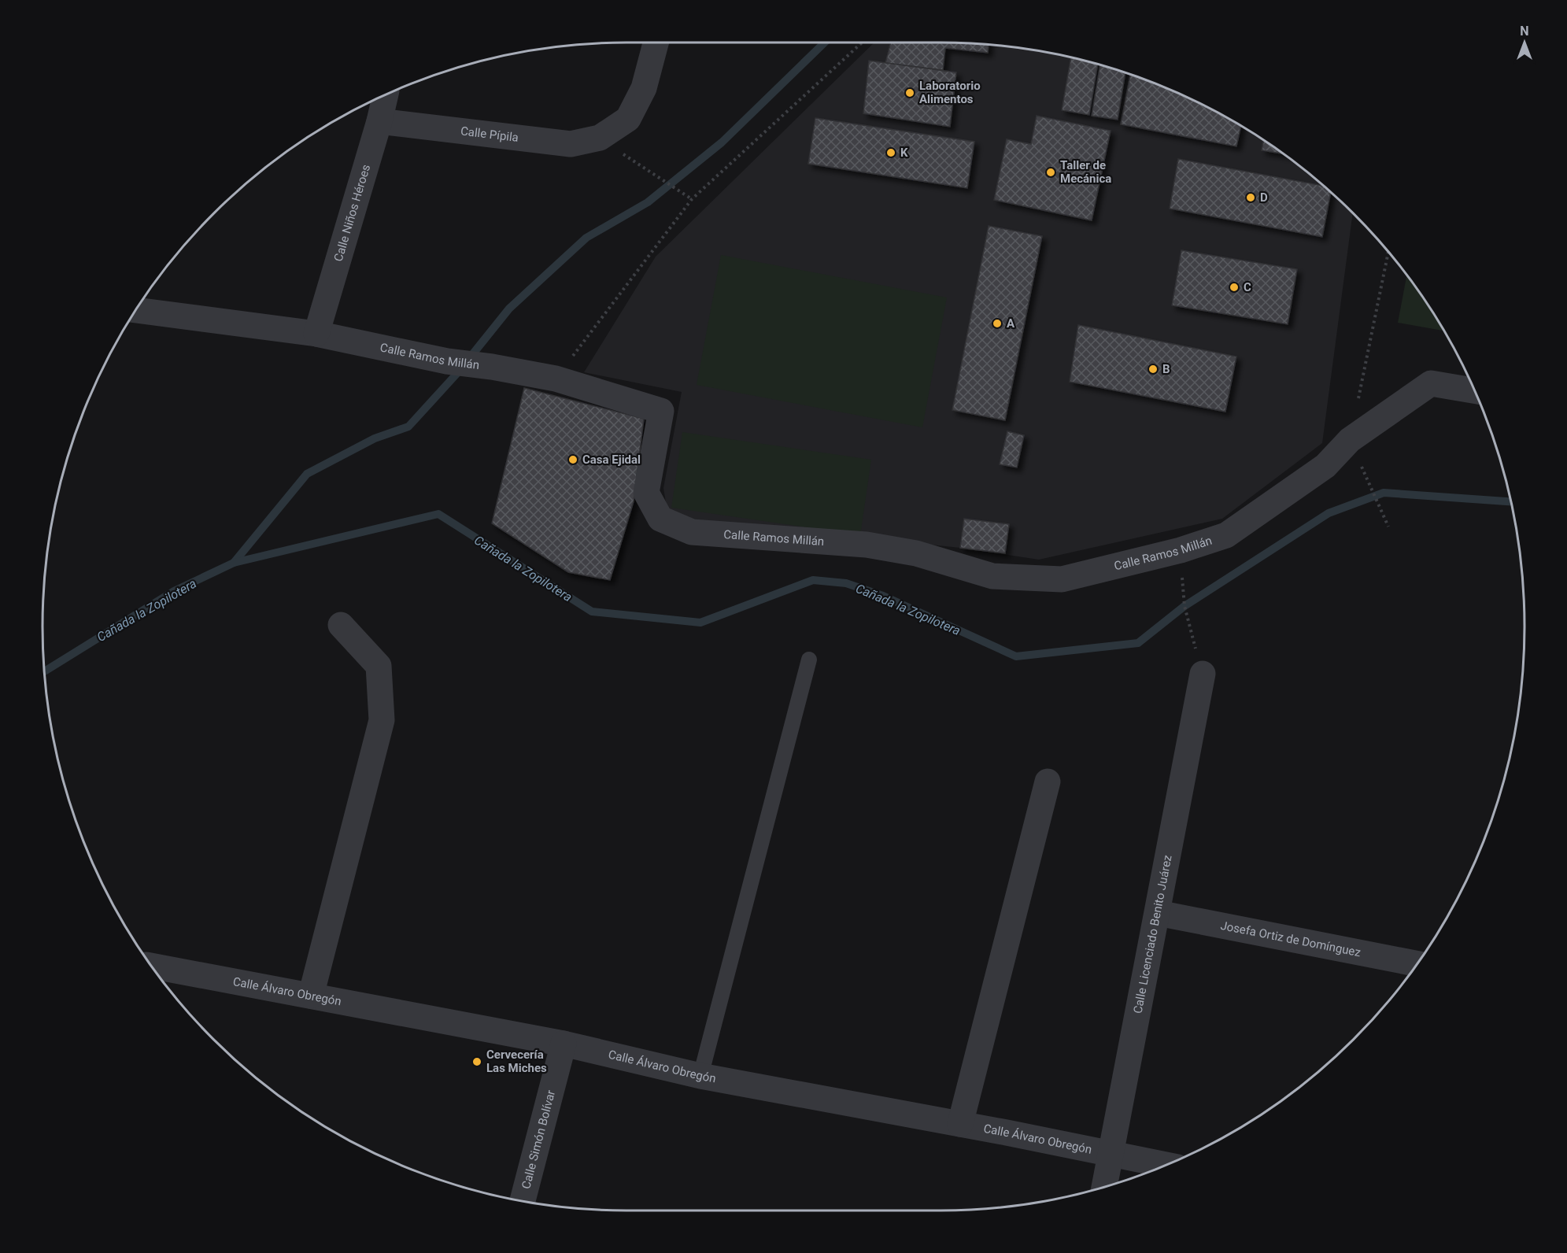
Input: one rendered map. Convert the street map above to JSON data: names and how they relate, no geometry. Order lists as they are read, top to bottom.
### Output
{
  "streets": {
    "street": [
      "Calle Pípila",
      "Calle Niños Héroes",
      "Calle Ramos Millán",
      "Calle Licenciado Benito Juárez",
      "Josefa Ortiz de Domínguez",
      "Calle Álvaro Obregón",
      "Calle Simón Bolívar"
    ]
  },
  "crossings": [
    ["Calle Pípila", "Calle Niños Héroes"],
    ["Calle Niños Héroes", "Calle Ramos Millán"],
    ["Calle Licenciado Benito Juárez", "Josefa Ortiz de Domínguez"],
    ["Calle Licenciado Benito Juárez", "Calle Álvaro Obregón"],
    ["Calle Álvaro Obregón", "Calle Simón Bolívar"]
  ],
  "water": ["Cañada la Zopilotera"],
  "places": [
    "Laboratorio Alimentos",
    "K",
    "Taller de Mecánica",
    "D",
    "C",
    "A",
    "B",
    "Casa Ejidal",
    "Cervecería Las Miches"
  ],
  "north": "top"
}
